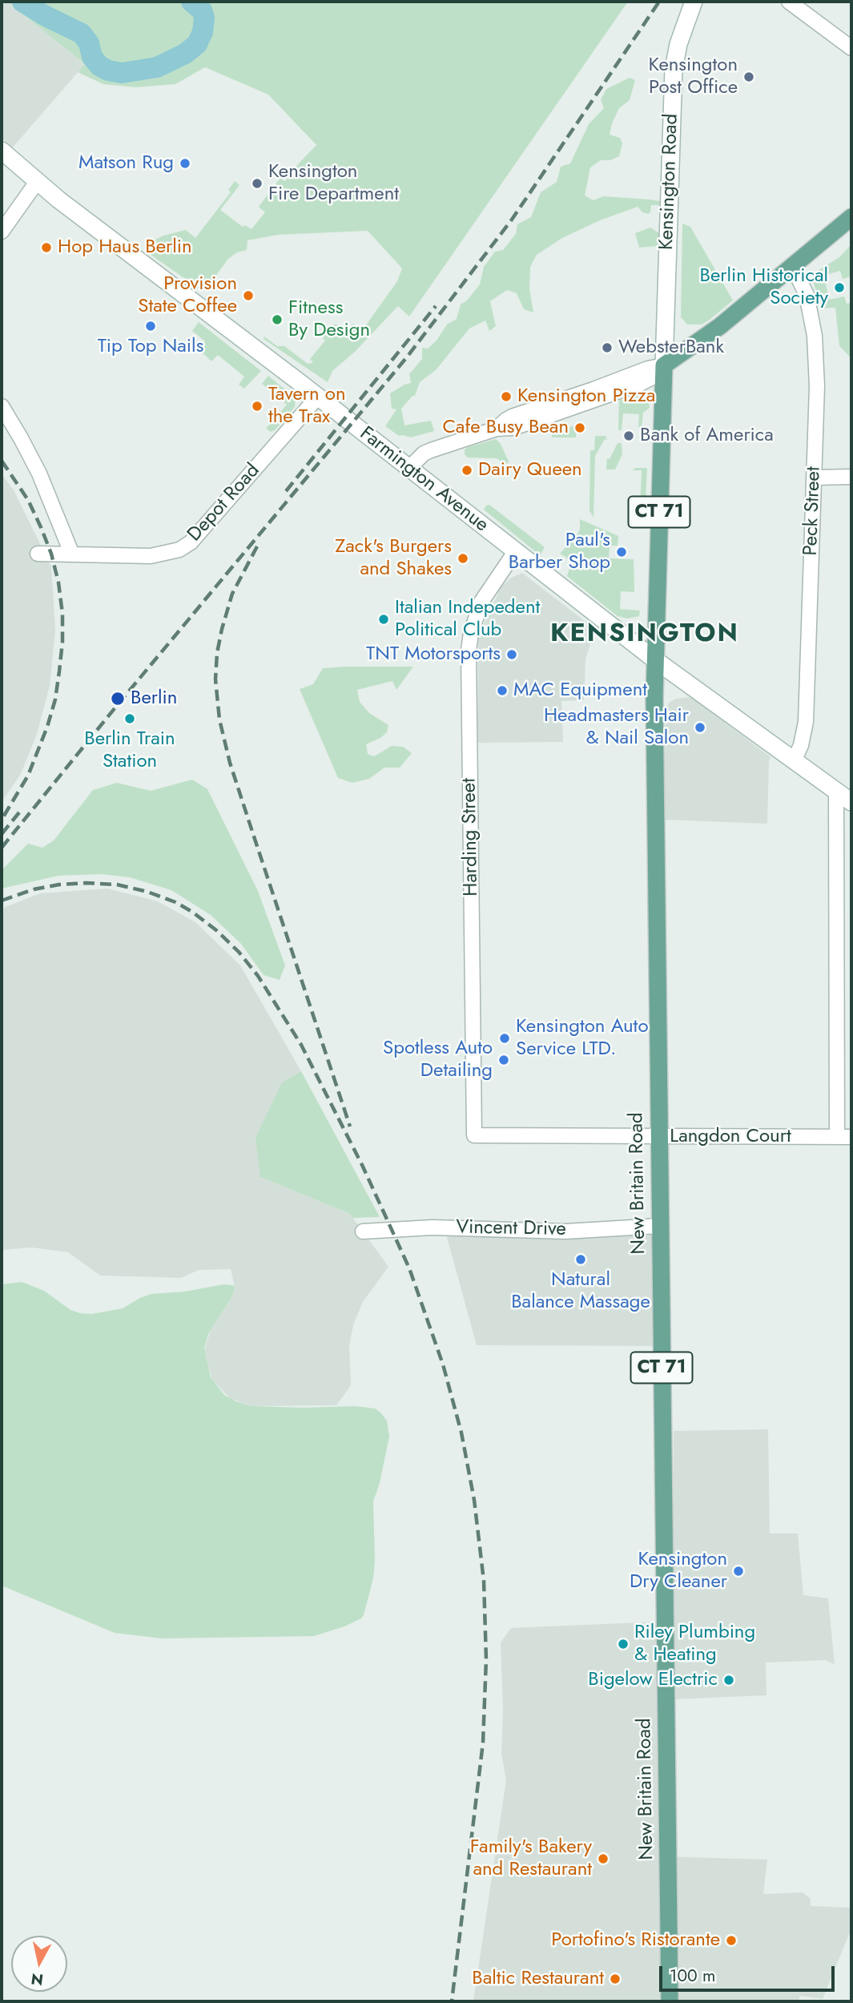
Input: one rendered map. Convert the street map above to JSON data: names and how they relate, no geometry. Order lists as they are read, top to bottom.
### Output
{
  "streets": {
    "main road": [
      "Kensington Road",
      "Farmington Avenue",
      "CT 71",
      "New Britain Road"
    ],
    "street": [
      "Depot Road",
      "Peck Street",
      "Harding Street",
      "Langdon Court",
      "Vincent Drive"
    ]
  },
  "crossings": [
    ["Kensington Road", "New Britain Road"],
    ["Farmington Avenue", "Depot Road"],
    ["Farmington Avenue", "Peck Street"],
    ["Farmington Avenue", "Harding Street"],
    ["Farmington Avenue", "New Britain Road"],
    ["Harding Street", "Langdon Court"],
    ["Langdon Court", "New Britain Road"],
    ["New Britain Road", "Vincent Drive"]
  ],
  "districts": ["KENSINGTON"],
  "places": [
    "Kensington Post Office",
    "Matson Rug",
    "Kensington Fire Department",
    "Hop Haus Berlin",
    "Berlin Historical Society",
    "Provision State Coffee",
    "Fitness By Design",
    "Tip Top Nails",
    "WebsterBank",
    "Kensington Pizza",
    "Tavern on the Trax",
    "Cafe Busy Bean",
    "Bank of America",
    "Dairy Queen",
    "Paul's Barber Shop",
    "Zack's Burgers and Shakes",
    "Italian Indepedent Political Club",
    "TNT Motorsports",
    "MAC Equipment",
    "Berlin",
    "Berlin Train Station",
    "Headmasters Hair & Nail Salon",
    "Kensington Auto Service LTD.",
    "Spotless Auto Detailing",
    "Natural Balance Massage",
    "Kensington Dry Cleaner",
    "Riley Plumbing & Heating",
    "Bigelow Electric",
    "Family's Bakery and Restaurant",
    "Portofino's Ristorante",
    "Baltic Restaurant"
  ],
  "scale_bar": "100 m",
  "north": "bottom"
}
